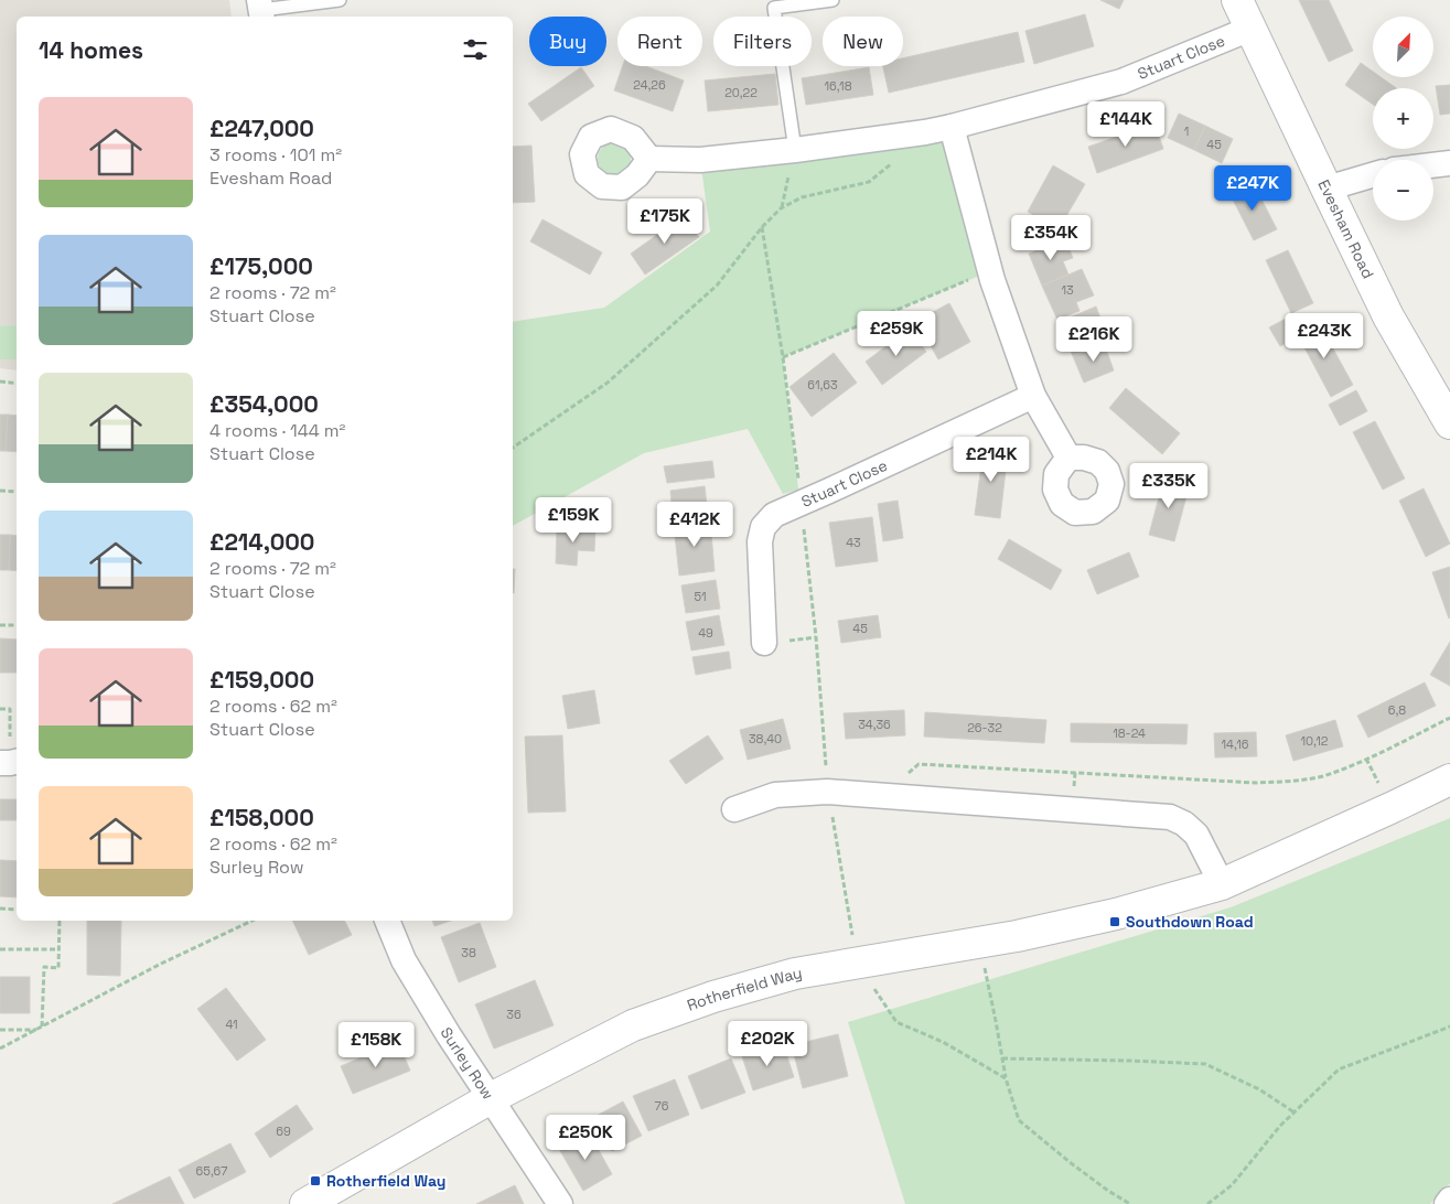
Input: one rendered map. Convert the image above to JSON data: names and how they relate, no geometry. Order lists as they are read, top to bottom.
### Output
{
  "streets": {
    "street": [
      "Stuart Close",
      "Evesham Road",
      "Rotherfield Way",
      "Surley Row"
    ]
  },
  "crossings": [
    ["Stuart Close", "Evesham Road"],
    ["Rotherfield Way", "Surley Row"]
  ],
  "places": {
    "transit": ["Southdown Road", "Rotherfield Way"]
  },
  "house_numbers": [
    "24,26",
    "16,18",
    "20,22",
    "1",
    "45",
    "13",
    "61,63",
    "43",
    "51",
    "45",
    "49",
    "6,8",
    "34,36",
    "26-32",
    "18-24",
    "38,40",
    "10,12",
    "14,16",
    "38",
    "36",
    "41",
    "76",
    "69",
    "65,67"
  ],
  "north": "top right",
  "page": {
    "map_buttons": ["+", "−"],
    "chip": [
      "Buy",
      "Rent",
      "Filters",
      "New"
    ],
    "heading": "14 homes",
    "list": [
      {
        "name": "£247,000",
        "note": "3 rooms · 101 m² · Evesham Road"
      },
      {
        "name": "£175,000",
        "note": "2 rooms · 72 m² · Stuart Close"
      },
      {
        "name": "£354,000",
        "note": "4 rooms · 144 m² · Stuart Close"
      },
      {
        "name": "£214,000",
        "note": "2 rooms · 72 m² · Stuart Close"
      },
      {
        "name": "£159,000",
        "note": "2 rooms · 62 m² · Stuart Close"
      },
      {
        "name": "£158,000",
        "note": "2 rooms · 62 m² · Surley Row"
      }
    ],
    "price": [
      "£144K",
      "£247K",
      "£175K",
      "£354K",
      "£259K",
      "£243K",
      "£216K",
      "£214K",
      "£335K",
      "£159K",
      "£412K",
      "£202K",
      "£158K",
      "£250K"
    ]
  }
}
